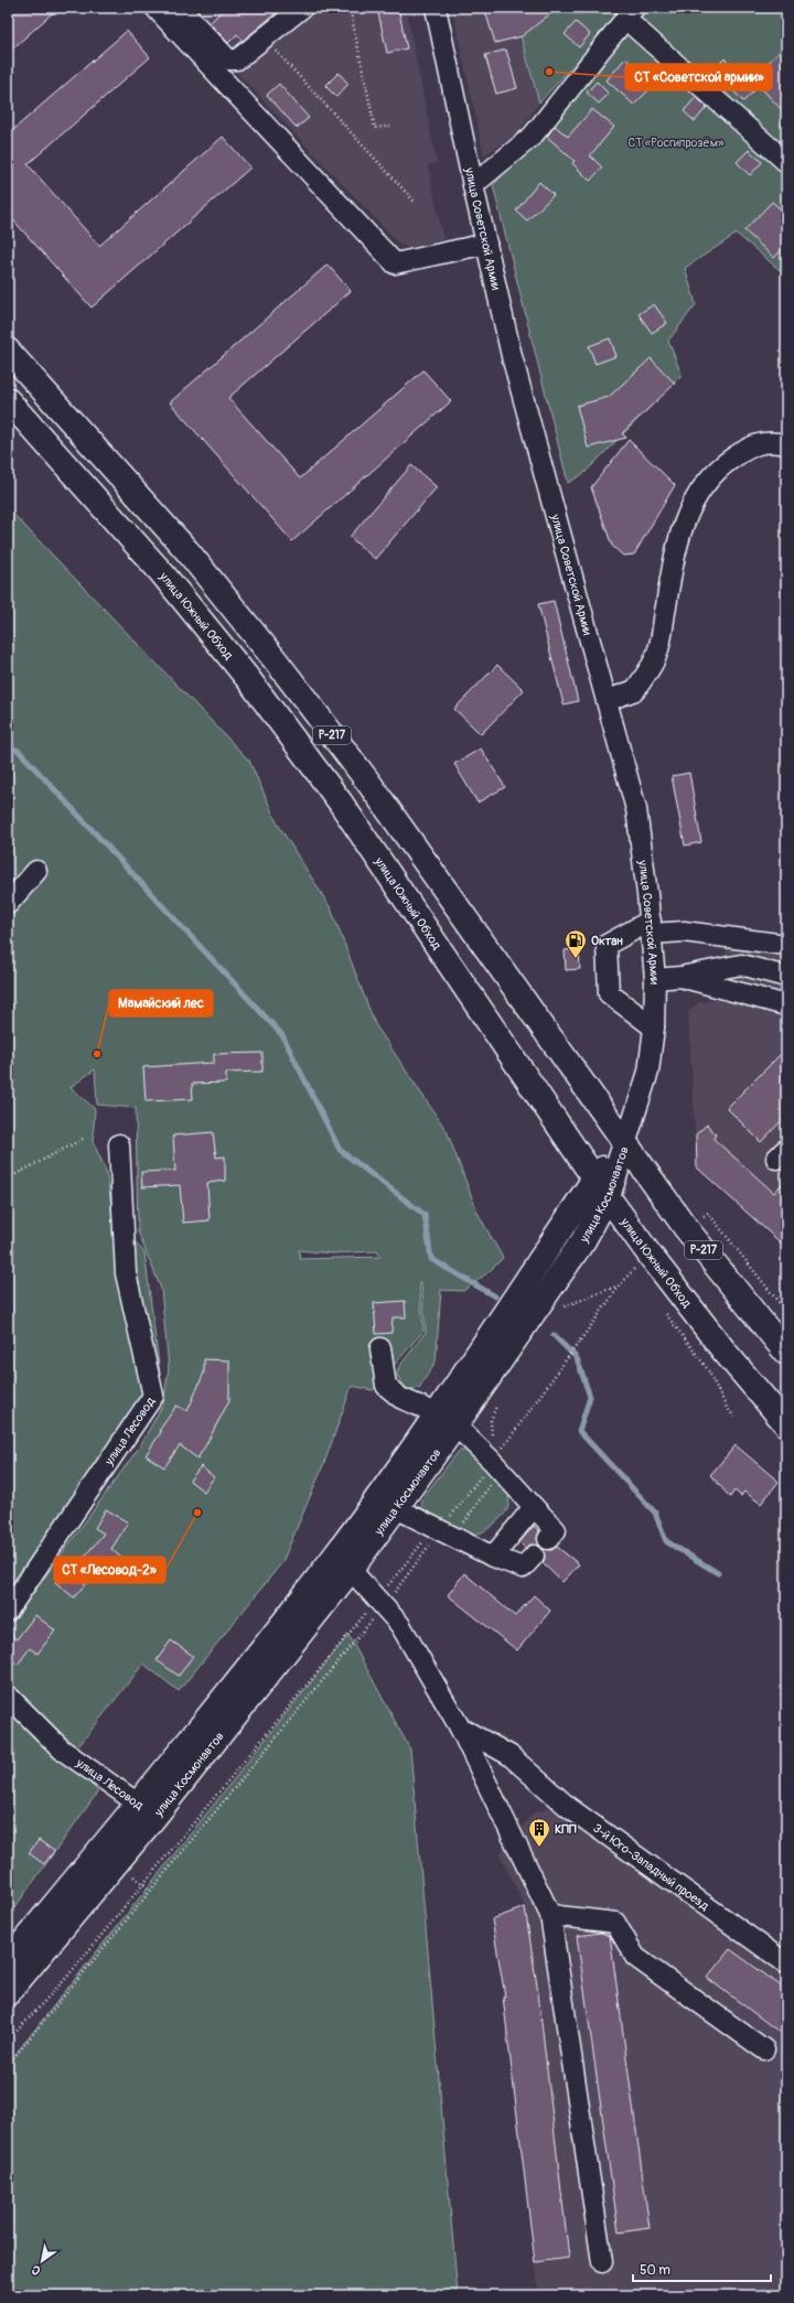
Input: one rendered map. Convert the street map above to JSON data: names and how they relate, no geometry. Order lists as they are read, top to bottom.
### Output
{
  "streets": {
    "main road": ["улица Южный Обход", "Р-217", "улица Космонавтов"],
    "street": ["улица Советской Армии", "улица Лесовод", "3-й Юго-Западный проезд"]
  },
  "crossings": [
    ["улица Советской Армии", "Р-217"],
    ["улица Советской Армии", "улица Космонавтов"],
    ["улица Южный Обход", "улица Космонавтов"],
    ["Р-217", "улица Космонавтов"],
    ["улица Космонавтов", "улица Лесовод"]
  ],
  "parks": ["СТ «Росгипрозём»"],
  "places": {
    "other": ["СТ «Советской армии»", "Мамайский лес", "СТ «Лесовод-2»"],
    "fuel station": ["Октан"],
    "building": ["КПП"]
  },
  "scale_bar": "50 m",
  "north": "bottom left"
}
